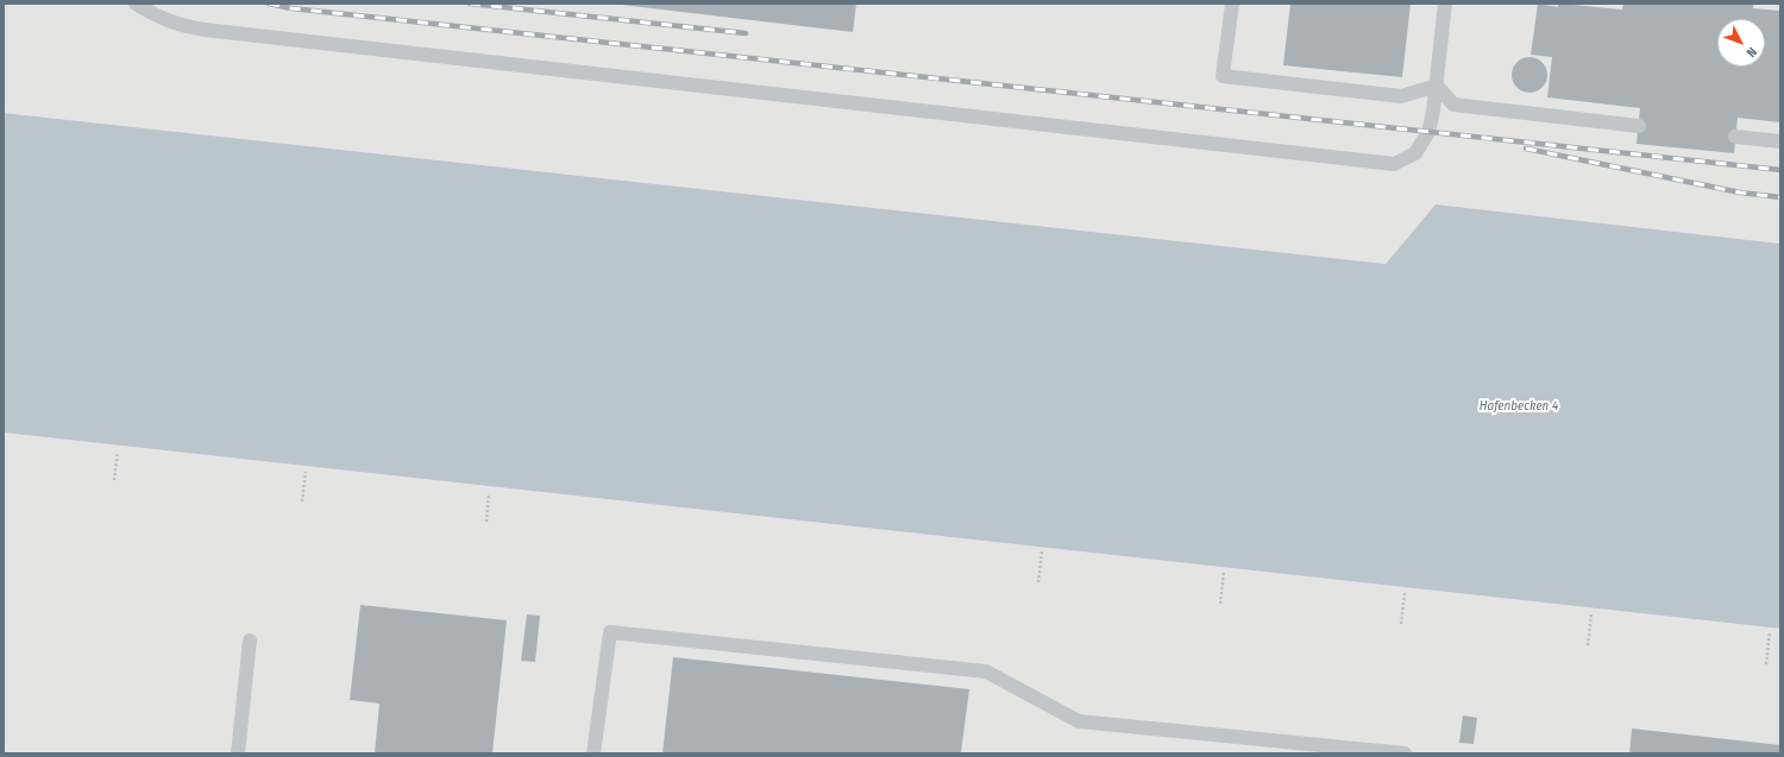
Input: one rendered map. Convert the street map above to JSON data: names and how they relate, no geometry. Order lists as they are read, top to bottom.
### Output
{
  "water": ["Hafenbecken 4"],
  "north": "bottom right"
}
